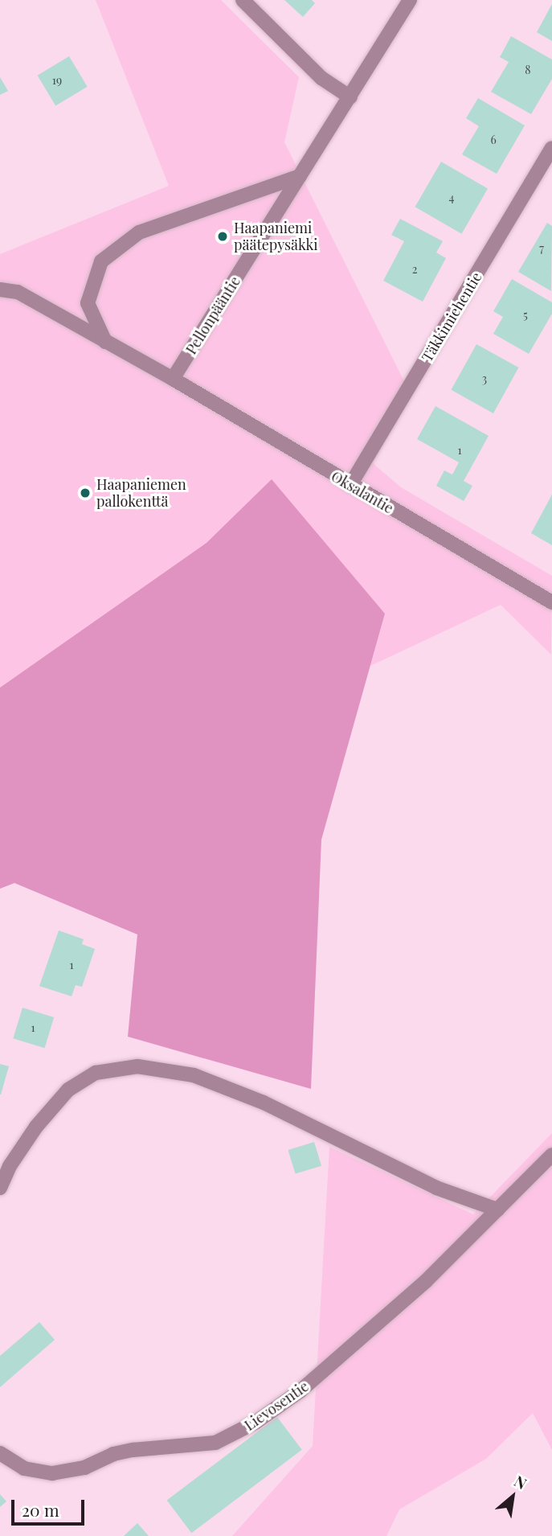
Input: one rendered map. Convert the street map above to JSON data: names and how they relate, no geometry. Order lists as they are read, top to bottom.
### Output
{
  "streets": {
    "street": [
      "Pellonpääntie",
      "Täkkimiehentie",
      "Oksalantie",
      "Lievosentie"
    ]
  },
  "crossings": [
    ["Pellonpääntie", "Oksalantie"],
    ["Täkkimiehentie", "Oksalantie"]
  ],
  "places": ["Haapaniemi päätepysäkki", "Haapaniemen pallokenttä"],
  "house_numbers": [
    "8",
    "19",
    "6",
    "4",
    "7",
    "2",
    "5",
    "3",
    "1",
    "1",
    "1"
  ],
  "scale_bar": "20 m",
  "north": "top right"
}
